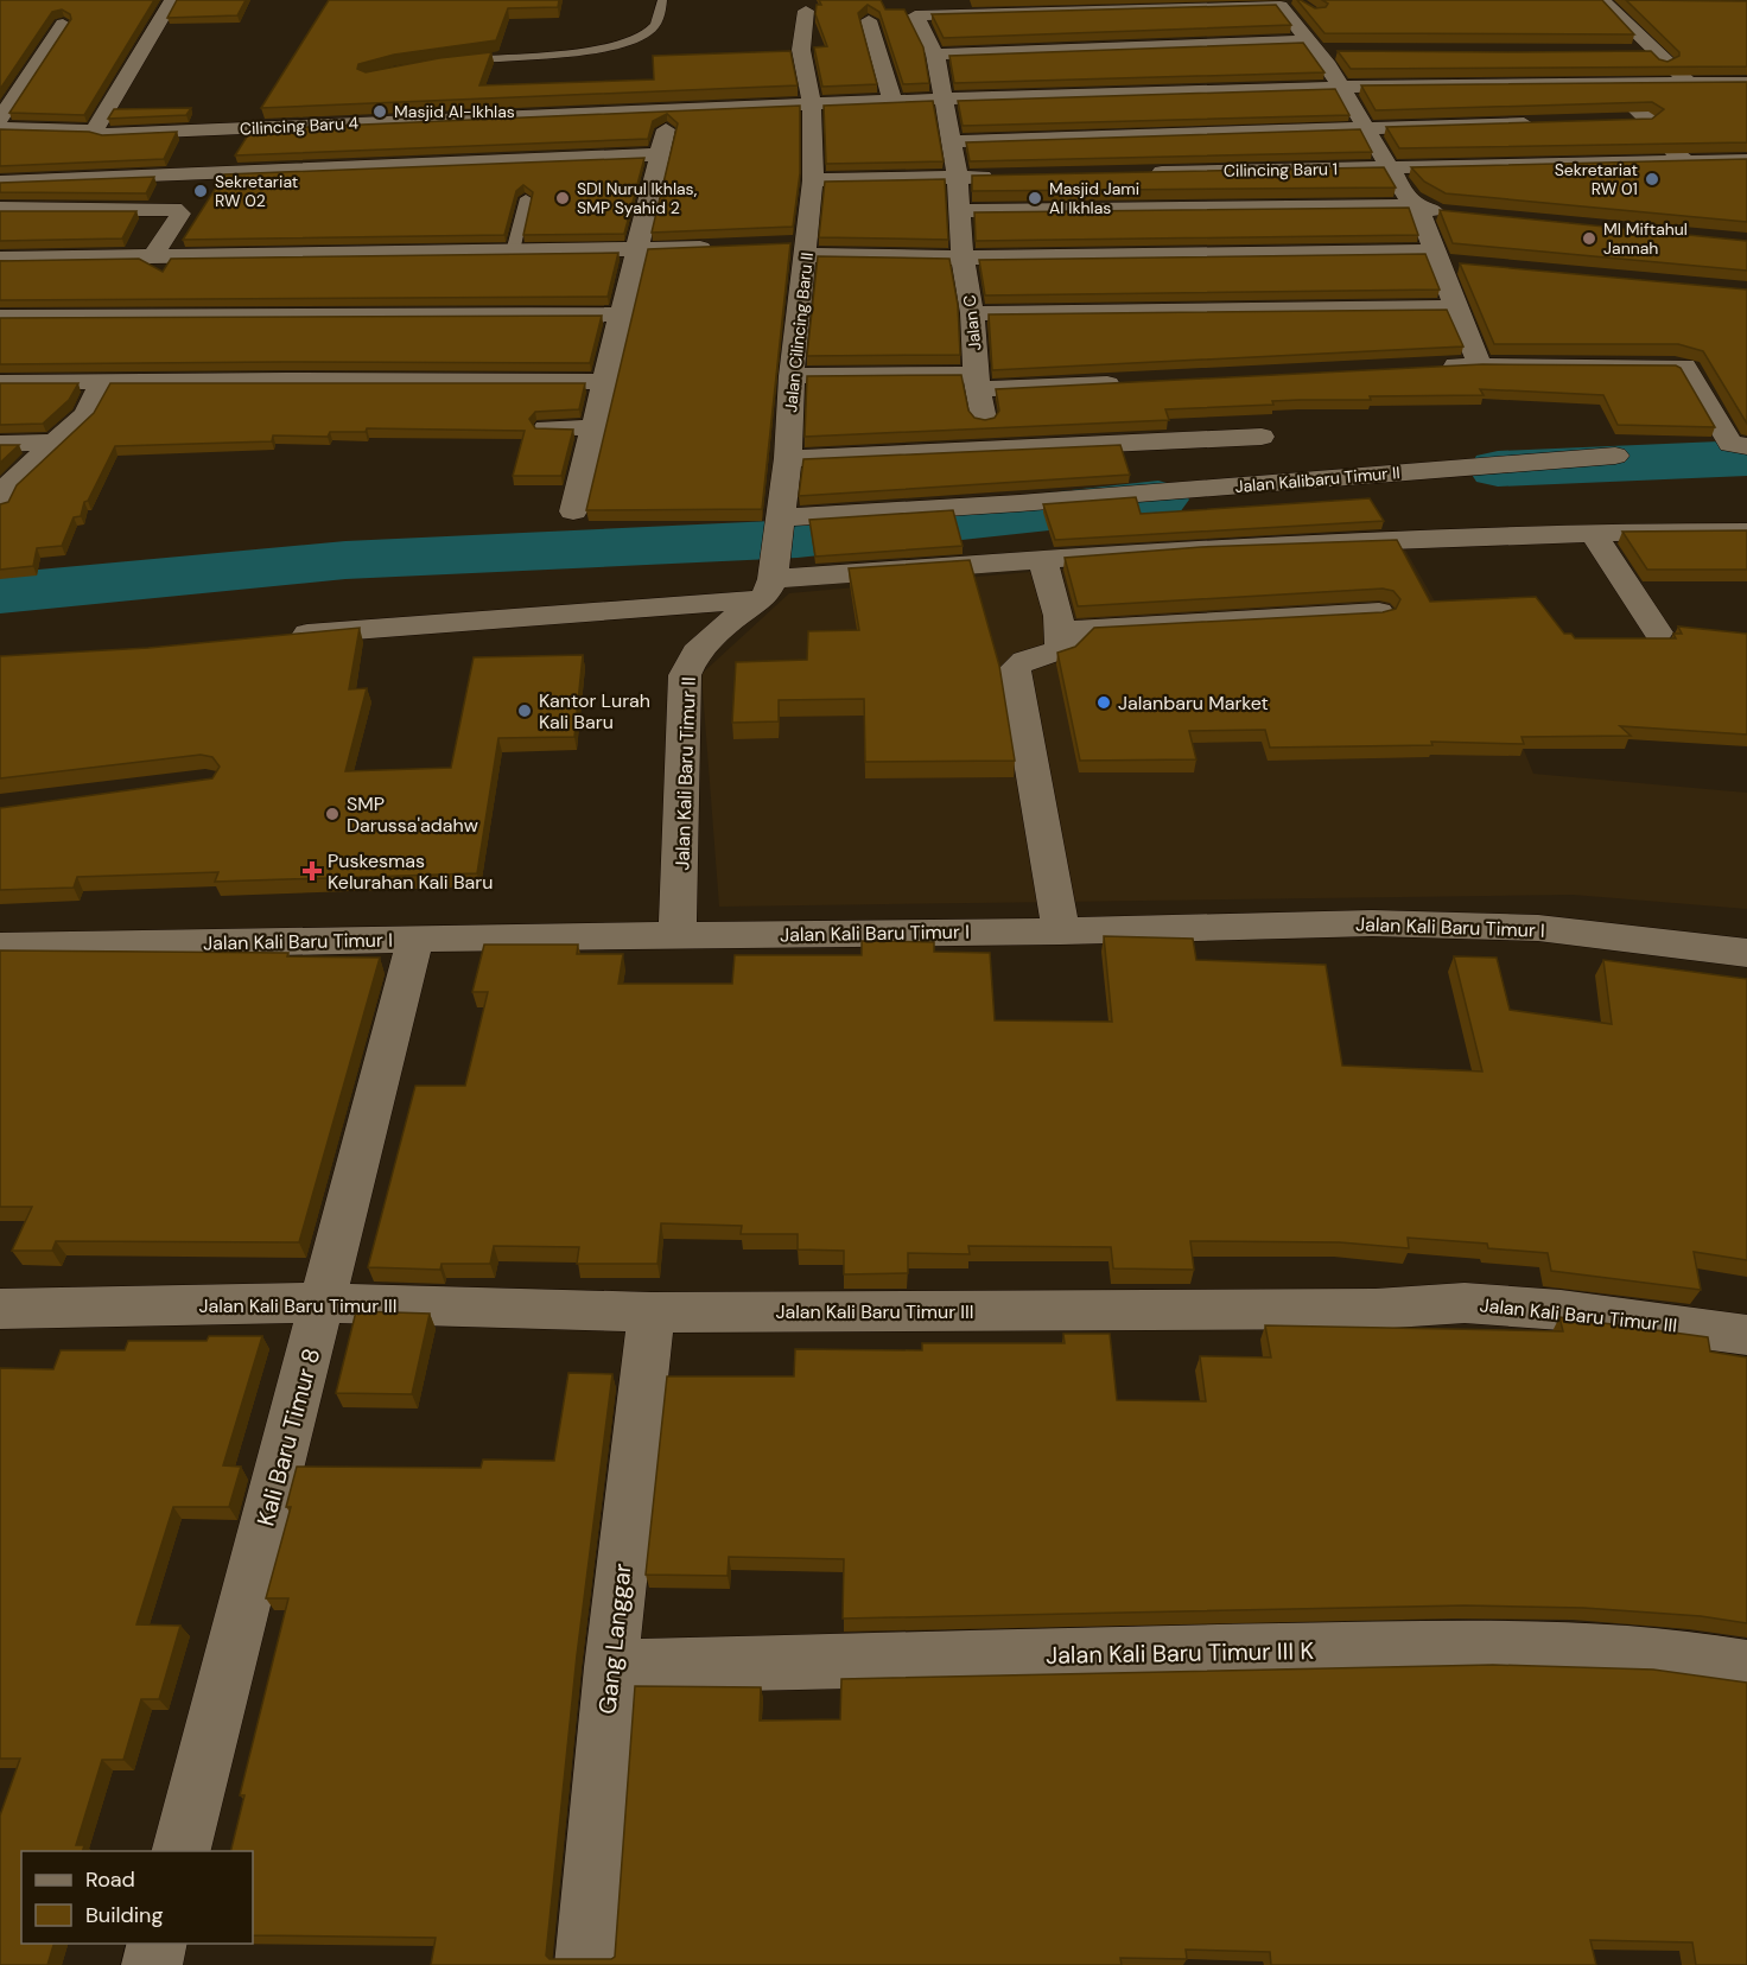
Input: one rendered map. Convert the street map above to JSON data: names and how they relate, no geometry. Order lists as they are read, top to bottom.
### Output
{
  "streets": {
    "street": [
      "Cilincing Baru 4",
      "Cilincing Baru 1",
      "Jalan C",
      "Jalan Cilincing Baru II",
      "Jalan Kalibaru Timur II",
      "Jalan Kali Baru Timur II",
      "Jalan Kali Baru Timur I",
      "Jalan Kali Baru Timur III",
      "Kali Baru Timur 8",
      "Gang Langgar",
      "Jalan Kali Baru Timur III K"
    ]
  },
  "crossings": [
    ["Cilincing Baru 4", "Jalan C"],
    ["Cilincing Baru 4", "Jalan Cilincing Baru II"],
    ["Jalan Cilincing Baru II", "Jalan Kalibaru Timur II"],
    ["Jalan Cilincing Baru II", "Jalan Kali Baru Timur II"],
    ["Jalan Kali Baru Timur II", "Jalan Kali Baru Timur I"],
    ["Jalan Kali Baru Timur I", "Kali Baru Timur 8"],
    ["Jalan Kali Baru Timur III", "Kali Baru Timur 8"],
    ["Jalan Kali Baru Timur III", "Gang Langgar"],
    ["Gang Langgar", "Jalan Kali Baru Timur III K"]
  ],
  "places": {
    "other": [
      "Masjid Al-Ikhlas",
      "Sekretariat RW 01",
      "Sekretariat RW 02",
      "SDI Nurul Ikhlas, SMP Syahid 2",
      "Masjid Jami Al Ikhlas",
      "MI Miftahul Jannah",
      "Jalanbaru Market",
      "Kantor Lurah Kali Baru",
      "SMP Darussa'adahw"
    ],
    "health": ["Puskesmas Kelurahan Kali Baru"]
  },
  "legend": ["Road", "Building"]
}
